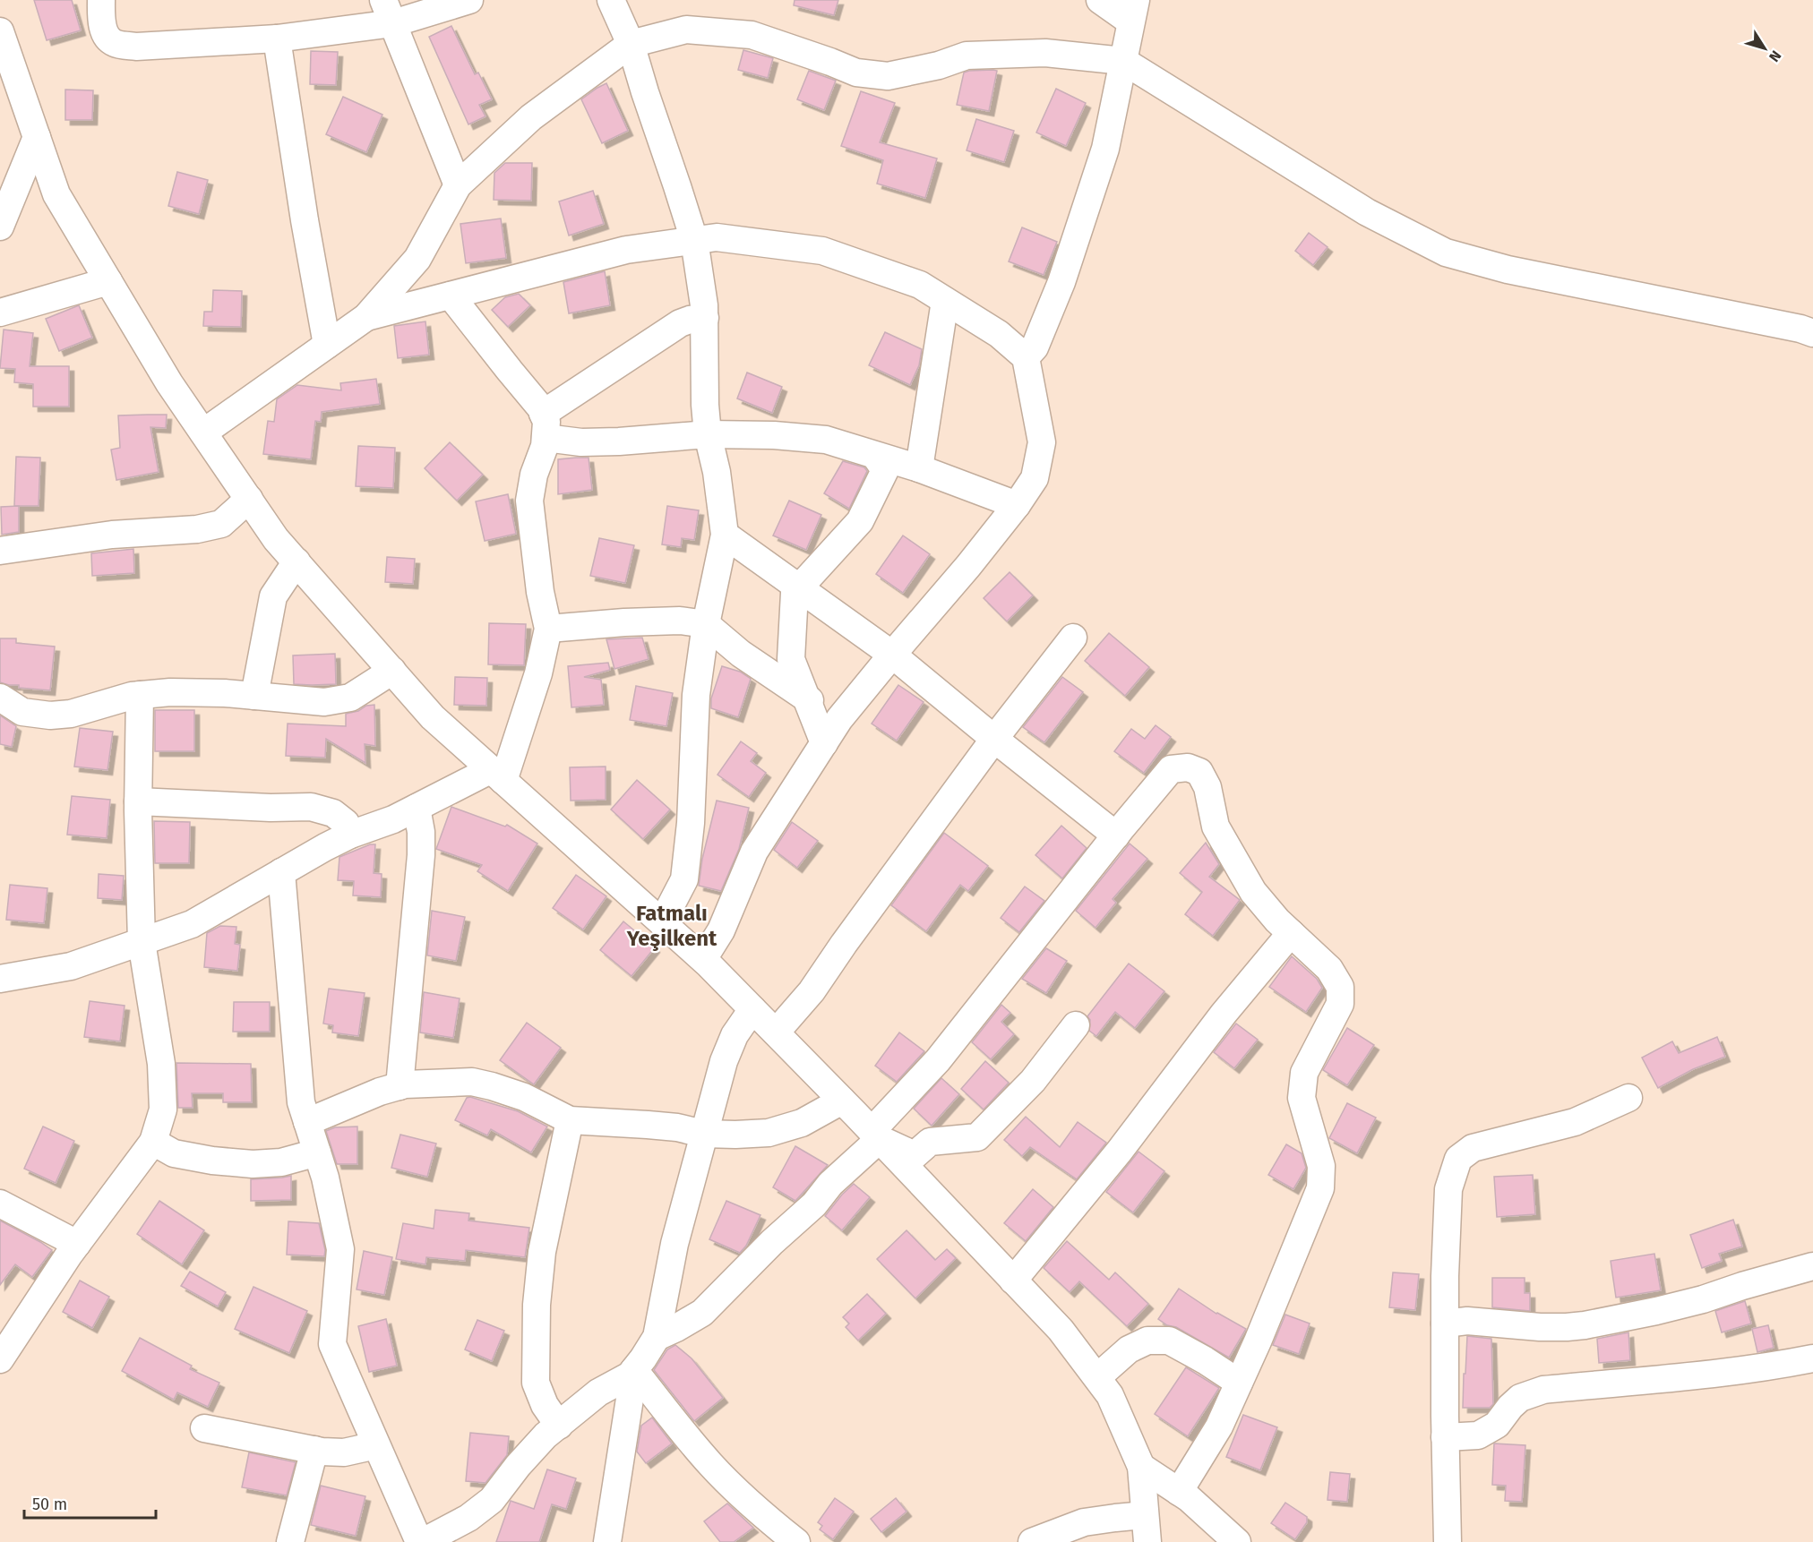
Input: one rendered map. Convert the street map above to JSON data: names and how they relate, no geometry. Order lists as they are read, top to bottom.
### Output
{
  "districts": ["Fatmalı Yeşilkent"],
  "scale_bar": "50 m",
  "north": "bottom right"
}
